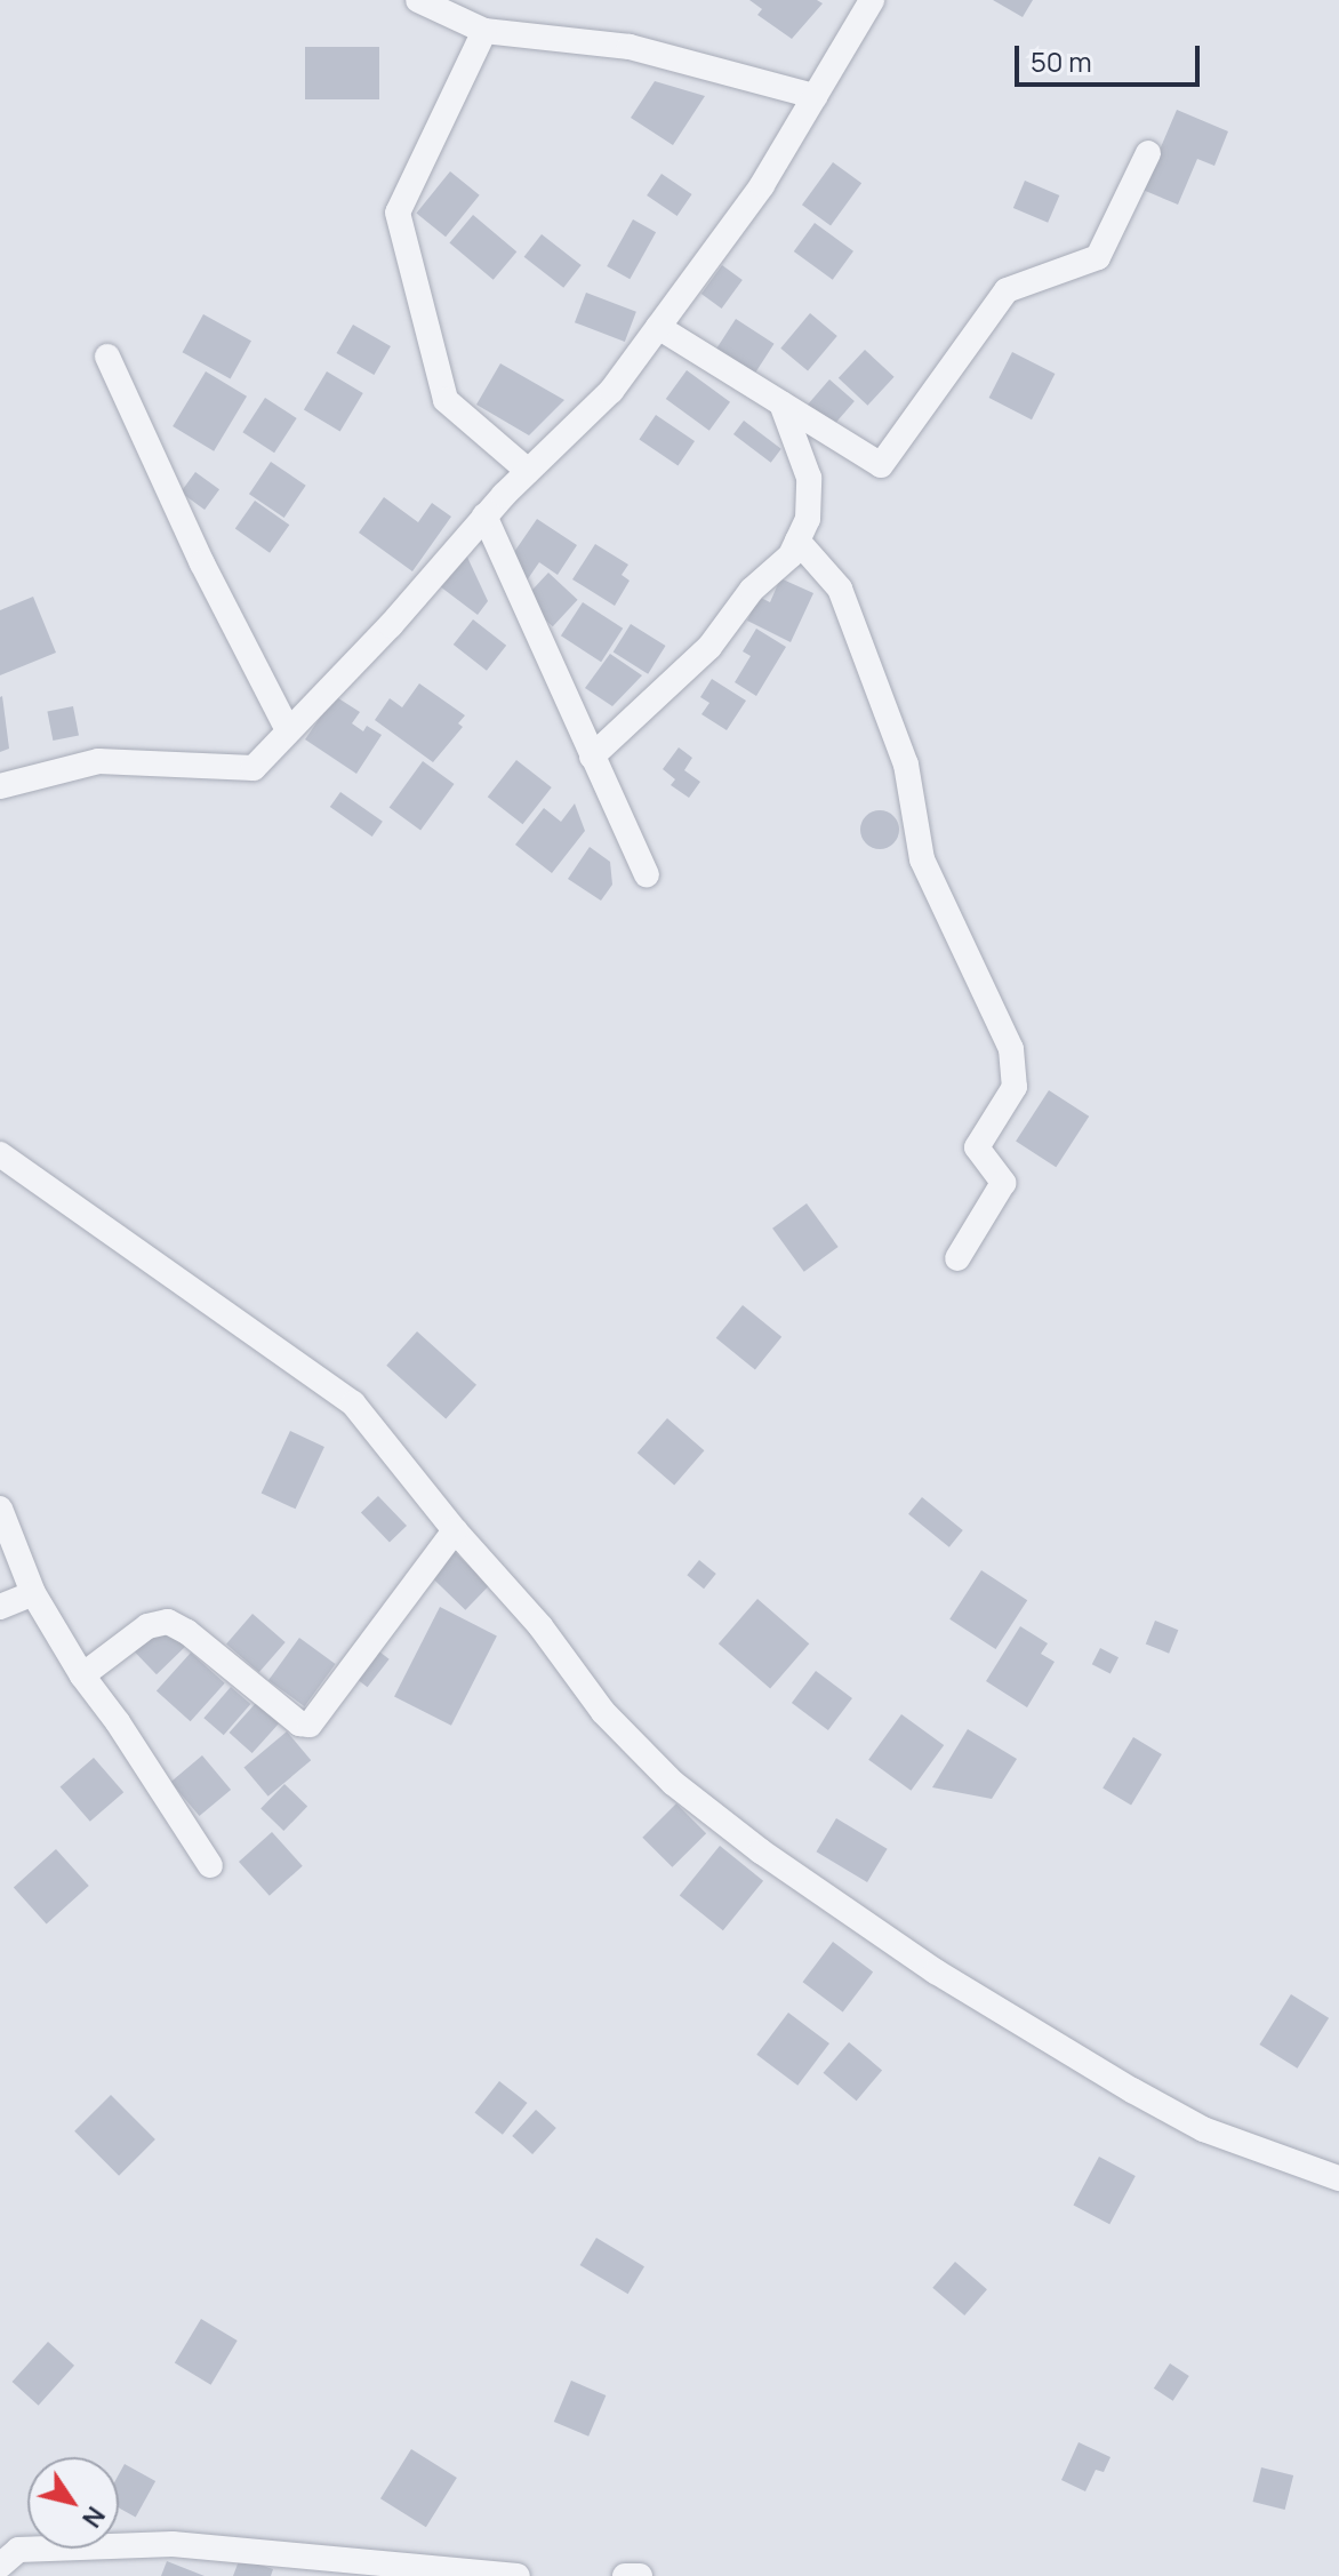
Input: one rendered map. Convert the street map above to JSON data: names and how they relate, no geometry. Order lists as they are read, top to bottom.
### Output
{
  "scale_bar": "50 m",
  "north": "bottom right"
}
